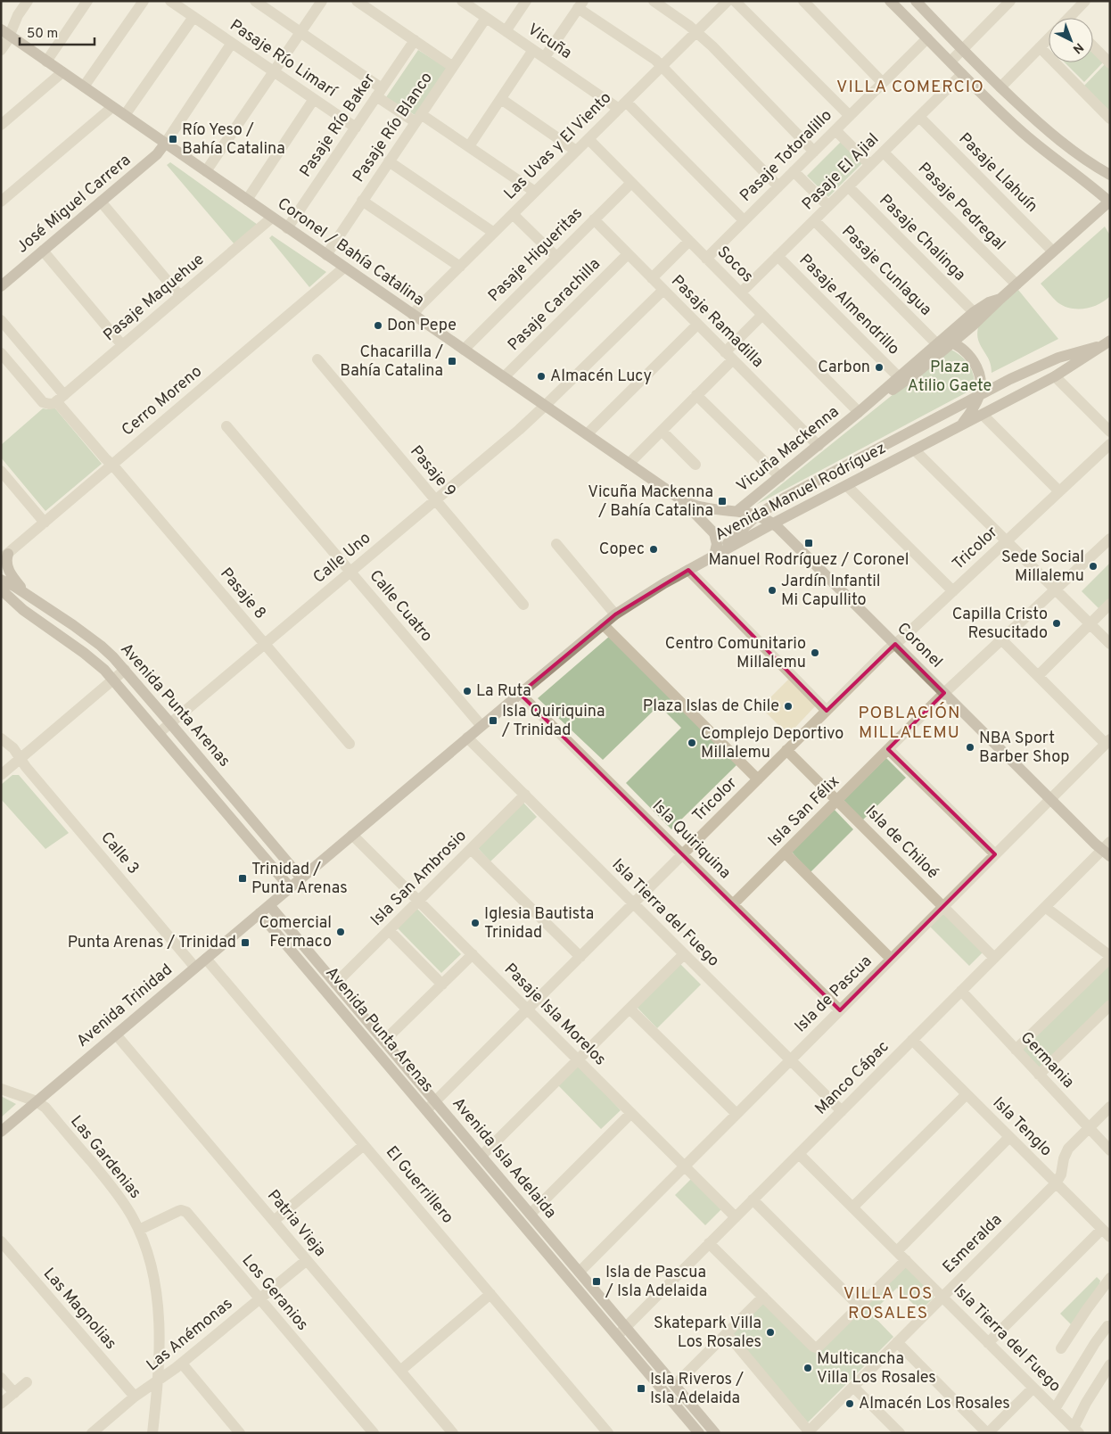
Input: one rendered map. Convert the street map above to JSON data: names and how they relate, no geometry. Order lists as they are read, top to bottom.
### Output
{
  "streets": {
    "main road": [
      "José Miguel Carrera",
      "Coronel / Bahía Catalina",
      "Vicuña Mackenna",
      "Avenida Manuel Rodríguez",
      "Coronel",
      "Avenida Punta Arenas",
      "Avenida Trinidad",
      "Avenida Isla Adelaida"
    ],
    "street": [
      "Vicuña",
      "Pasaje Río Limarí",
      "Pasaje Río Baker",
      "Pasaje Río Blanco",
      "Las Uvas y El Viento",
      "Pasaje Totoralillo",
      "Pasaje El Ajial",
      "Pasaje Llahuín",
      "Pasaje Pedregal",
      "Pasaje Chalinga",
      "Pasaje Higueritas",
      "Socos",
      "Pasaje Cunlagua",
      "Pasaje Maquehue",
      "Pasaje Carachilla",
      "Pasaje Almendrillo",
      "Pasaje Ramadilla",
      "Cerro Moreno",
      "Pasaje 9",
      "Tricolor",
      "Calle Uno",
      "Pasaje 8",
      "Calle Cuatro",
      "Isla San Félix",
      "Isla Quiriquina",
      "Isla de Chiloé",
      "Calle 3",
      "Isla San Ambrosio",
      "Isla Tierra del Fuego",
      "Isla de Pascua",
      "Pasaje Isla Morelos",
      "Germania",
      "Manco Cápac",
      "Isla Tenglo",
      "Las Gardenias",
      "El Guerrillero",
      "Patria Vieja",
      "Esmeralda",
      "Los Geranios",
      "Las Magnolias",
      "Las Anémonas"
    ]
  },
  "crossings": [
    ["Vicuña", "Pasaje Río Blanco"],
    ["Vicuña", "Las Uvas y El Viento"],
    ["Vicuña", "Pasaje Totoralillo"],
    ["Pasaje Río Limarí", "Pasaje Río Baker"],
    ["Pasaje Río Baker", "Coronel / Bahía Catalina"],
    ["Pasaje Río Blanco", "Coronel / Bahía Catalina"],
    ["Las Uvas y El Viento", "Coronel / Bahía Catalina"],
    ["Las Uvas y El Viento", "Socos"],
    ["Pasaje Totoralillo", "Socos"],
    ["Pasaje El Ajial", "Pasaje Llahuín"],
    ["Pasaje El Ajial", "Pasaje Pedregal"],
    ["Pasaje El Ajial", "Pasaje Chalinga"],
    ["Pasaje El Ajial", "Socos"],
    ["Pasaje El Ajial", "Pasaje Cunlagua"],
    ["Pasaje El Ajial", "Pasaje Almendrillo"],
    ["Pasaje Llahuín", "Vicuña Mackenna"],
    ["José Miguel Carrera", "Coronel / Bahía Catalina"],
    ["Pasaje Pedregal", "Vicuña Mackenna"],
    ["Pasaje Chalinga", "Vicuña Mackenna"],
    ["Coronel / Bahía Catalina", "Pasaje Higueritas"],
    ["Coronel / Bahía Catalina", "Pasaje Maquehue"],
    ["Coronel / Bahía Catalina", "Pasaje Carachilla"],
    ["Coronel / Bahía Catalina", "Cerro Moreno"],
    ["Coronel / Bahía Catalina", "Calle Uno"],
    ["Coronel / Bahía Catalina", "Coronel"],
    ["Pasaje Higueritas", "Socos"],
    ["Pasaje Higueritas", "Pasaje Ramadilla"],
    ["Socos", "Vicuña Mackenna"],
    ["Pasaje Cunlagua", "Vicuña Mackenna"],
    ["Pasaje Maquehue", "Pasaje 8"],
    ["Pasaje Carachilla", "Pasaje Ramadilla"],
    ["Pasaje Almendrillo", "Vicuña Mackenna"],
    ["Pasaje Ramadilla", "Vicuña Mackenna"],
    ["Pasaje Ramadilla", "Calle Uno"],
    ["Cerro Moreno", "Pasaje 8"],
    ["Vicuña Mackenna", "Coronel"],
    ["Pasaje 9", "Calle Uno"],
    ["Avenida Manuel Rodríguez", "Coronel"],
    ["Avenida Manuel Rodríguez", "Avenida Trinidad"],
    ["Tricolor", "Coronel"],
    ["Tricolor", "Avenida Punta Arenas"],
    ["Tricolor", "Isla Quiriquina"],
    ["Tricolor", "Isla de Chiloé"],
    ["Tricolor", "Isla Tierra del Fuego"],
    ["Tricolor", "Pasaje Isla Morelos"],
    ["Tricolor", "Avenida Isla Adelaida"],
    ["Calle Uno", "Pasaje 8"],
    ["Calle Uno", "Calle Cuatro"],
    ["Calle Uno", "Avenida Punta Arenas"],
    ["Calle Cuatro", "Avenida Trinidad"],
    ["Coronel", "Isla San Félix"],
    ["Coronel", "Isla de Pascua"],
    ["Coronel", "Manco Cápac"],
    ["Avenida Punta Arenas", "Avenida Trinidad"],
    ["Avenida Punta Arenas", "Manco Cápac"],
    ["Isla San Félix", "Isla Quiriquina"],
    ["Isla San Félix", "Isla de Chiloé"],
    ["Isla Quiriquina", "Isla de Pascua"],
    ["Isla Quiriquina", "Avenida Trinidad"],
    ["Isla de Chiloé", "Isla de Pascua"],
    ["Isla de Chiloé", "Manco Cápac"],
    ["Calle 3", "Avenida Trinidad"],
    ["Isla San Ambrosio", "Isla Tierra del Fuego"],
    ["Isla San Ambrosio", "Pasaje Isla Morelos"],
    ["Isla San Ambrosio", "Avenida Isla Adelaida"],
    ["Isla Tierra del Fuego", "Isla de Pascua"],
    ["Isla Tierra del Fuego", "Avenida Trinidad"],
    ["Isla Tierra del Fuego", "Manco Cápac"],
    ["Isla Tierra del Fuego", "Esmeralda"],
    ["Isla de Pascua", "Pasaje Isla Morelos"],
    ["Isla de Pascua", "Avenida Isla Adelaida"],
    ["Avenida Trinidad", "Pasaje Isla Morelos"],
    ["Avenida Trinidad", "Las Gardenias"],
    ["Avenida Trinidad", "Avenida Isla Adelaida"],
    ["Avenida Trinidad", "El Guerrillero"],
    ["Avenida Trinidad", "Patria Vieja"],
    ["Pasaje Isla Morelos", "Manco Cápac"],
    ["Germania", "Manco Cápac"],
    ["Germania", "Esmeralda"],
    ["Manco Cápac", "Isla Tenglo"],
    ["Manco Cápac", "Avenida Isla Adelaida"],
    ["Isla Tenglo", "Esmeralda"],
    ["Las Gardenias", "Los Geranios"],
    ["Las Gardenias", "Las Anémonas"],
    ["Patria Vieja", "Las Anémonas"],
    ["Los Geranios", "Las Anémonas"],
    ["Las Magnolias", "Las Anémonas"]
  ],
  "districts": ["VILLA COMERCIO", "POBLACIÓN MILLALEMU", "VILLA LOS ROSALES"],
  "parks": ["Plaza Atilio Gaete"],
  "places": {
    "transit": [
      "Río Yeso / Bahía Catalina",
      "Chacarilla / Bahía Catalina",
      "Vicuña Mackenna / Bahía Catalina",
      "Manuel Rodríguez / Coronel",
      "Isla Quiriquina / Trinidad",
      "Trinidad / Punta Arenas",
      "Punta Arenas / Trinidad",
      "Isla de Pascua / Isla Adelaida",
      "Isla Riveros / Isla Adelaida"
    ],
    "other": [
      "Don Pepe",
      "Carbon",
      "Almacén Lucy",
      "Copec",
      "Sede Social Millalemu",
      "Jardín Infantil Mi Capullito",
      "Capilla Cristo Resucitado",
      "Centro Comunitario Millalemu",
      "La Ruta",
      "Plaza Islas de Chile",
      "Complejo Deportivo Millalemu",
      "NBA Sport Barber Shop",
      "Iglesia Bautista Trinidad",
      "Comercial Fermaco",
      "Skatepark Villa Los Rosales",
      "Multicancha Villa Los Rosales",
      "Almacén Los Rosales"
    ]
  },
  "scale_bar": "50 m",
  "north": "bottom right"
}
